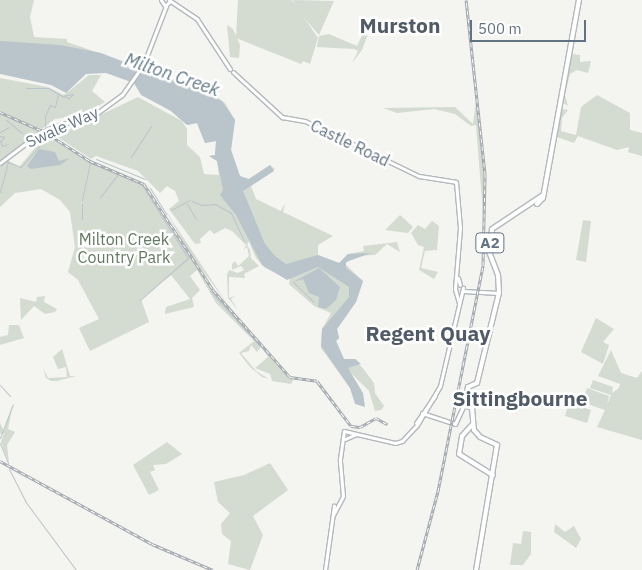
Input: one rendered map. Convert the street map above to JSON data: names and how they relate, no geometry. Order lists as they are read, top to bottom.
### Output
{
  "streets": {
    "main road": ["Swale Way", "Castle Road", "A2"]
  },
  "crossings": [
    ["Swale Way", "Castle Road"]
  ],
  "districts": ["Murston", "Regent Quay", "Sittingbourne"],
  "water": ["Milton Creek"],
  "parks": ["Milton Creek Country Park"],
  "scale_bar": "500 m"
}
